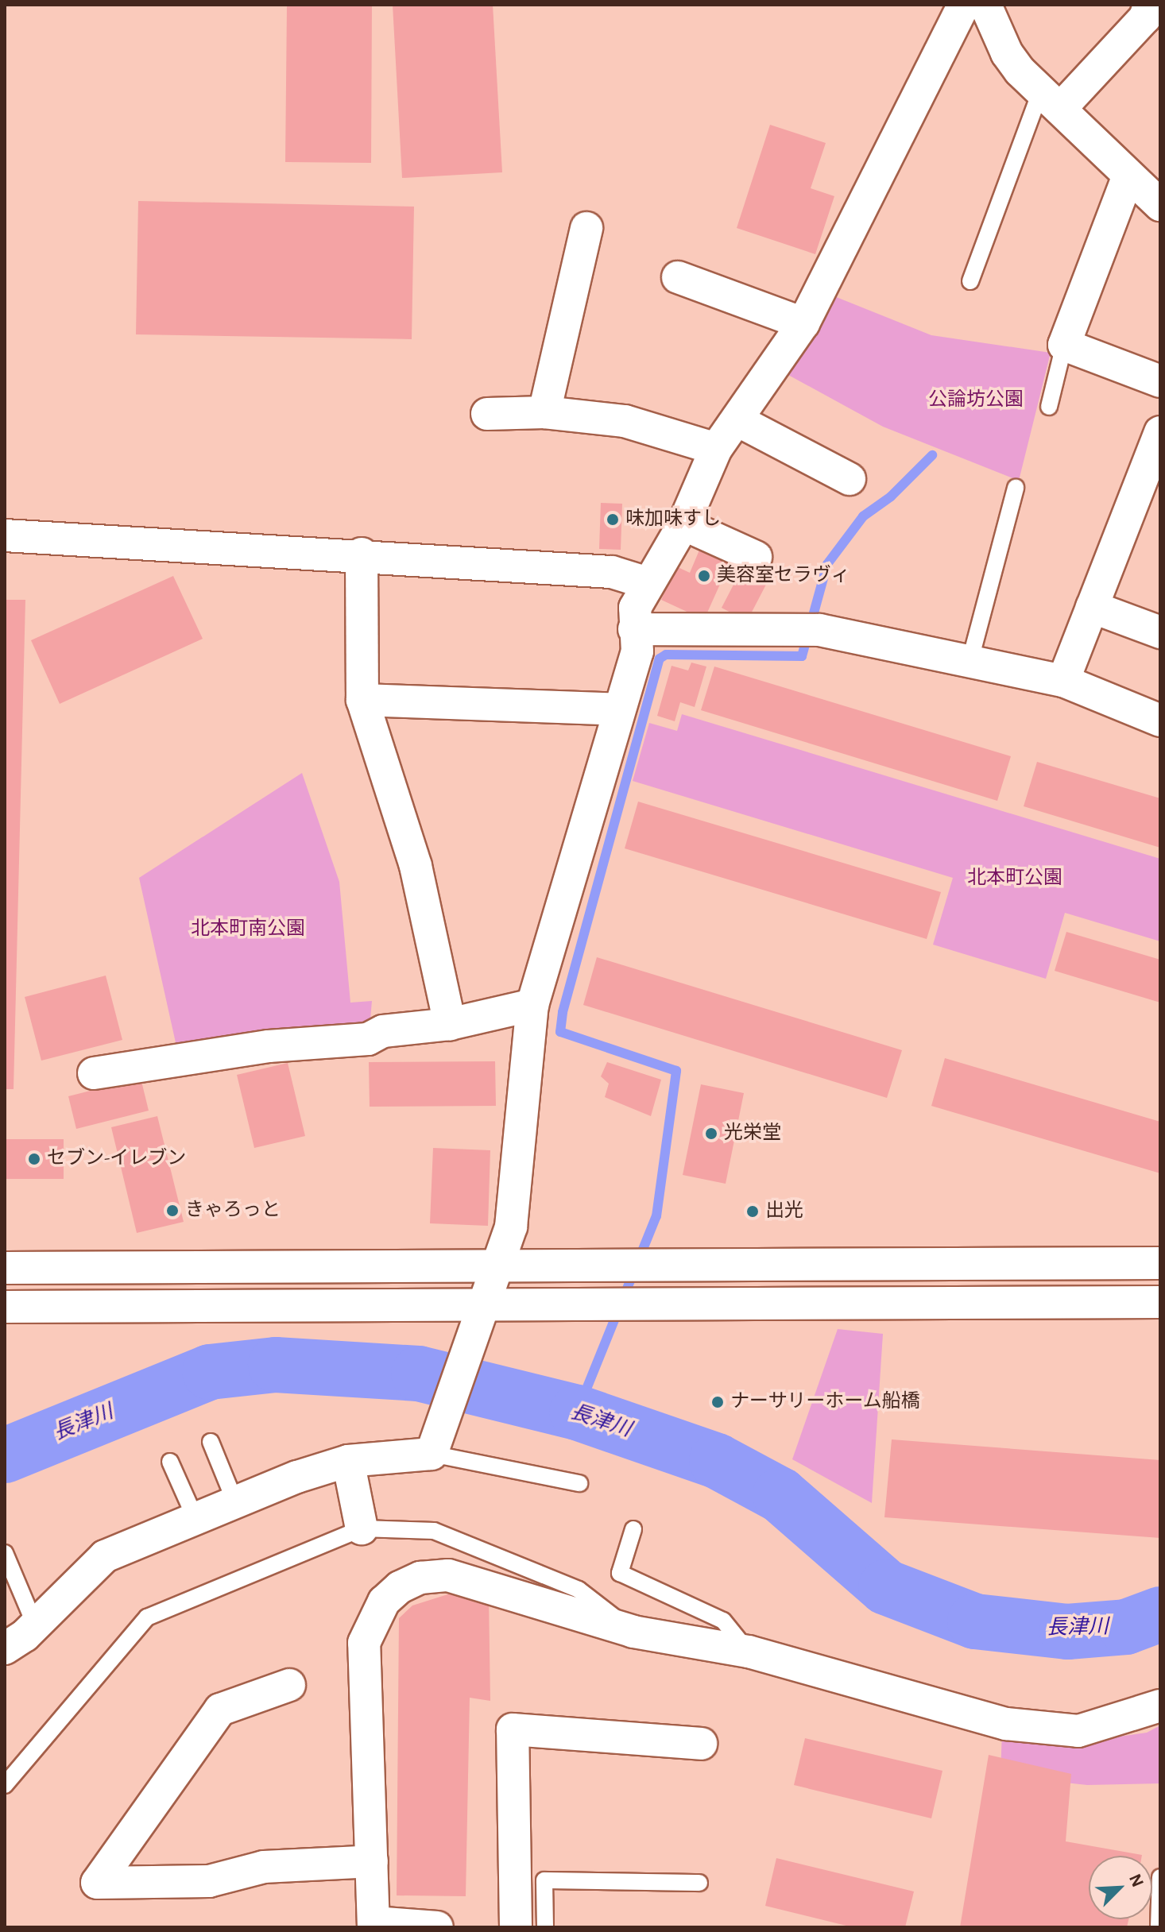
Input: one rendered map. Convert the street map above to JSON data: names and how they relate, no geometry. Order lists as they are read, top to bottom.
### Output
{
  "water": ["長津川"],
  "parks": ["公論坊公園", "北本町公園", "北本町南公園"],
  "places": [
    "味加味すし",
    "美容室セラヴィ",
    "光栄堂",
    "セブン-イレブン",
    "きゃろっと",
    "出光",
    "ナーサリーホーム船橋"
  ],
  "north": "top right"
}
